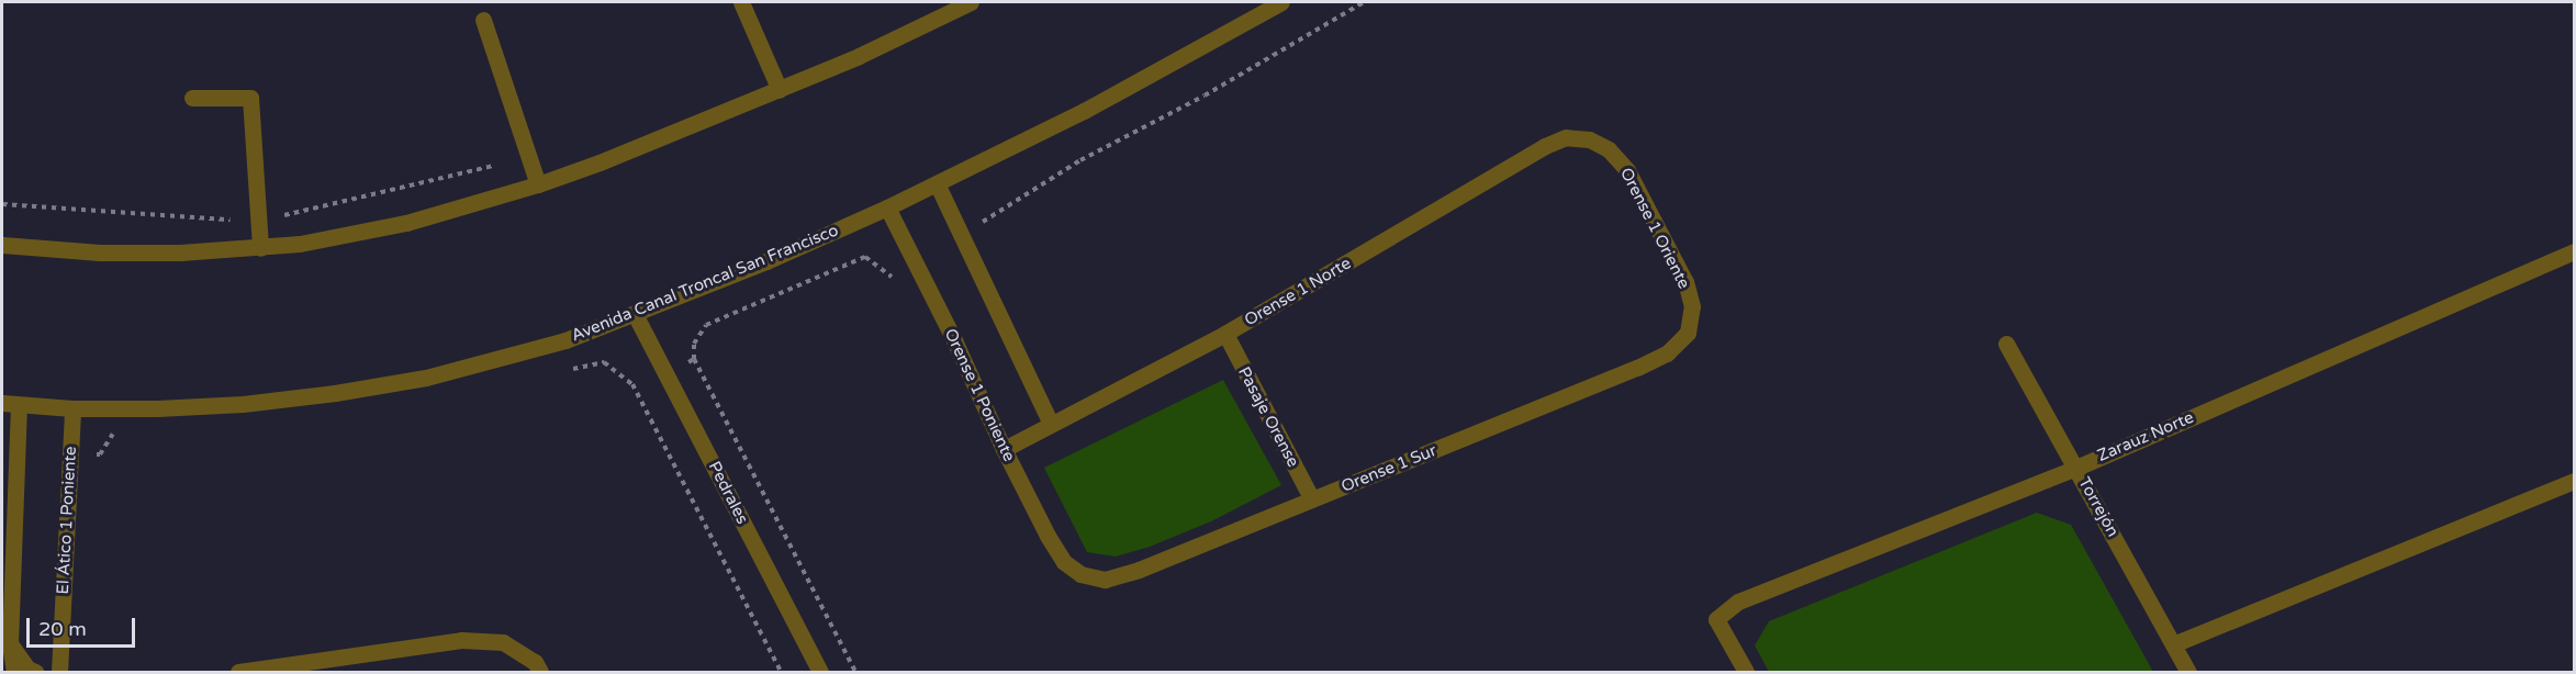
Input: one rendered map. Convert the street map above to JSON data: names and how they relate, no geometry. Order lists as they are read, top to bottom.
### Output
{
  "streets": {
    "street": [
      "Orense 1 Oriente",
      "Avenida Canal Troncal San Francisco",
      "Orense 1 Norte",
      "Orense 1 Poniente",
      "Pasaje Orense",
      "Zarauz Norte",
      "Orense 1 Sur",
      "Pedrales",
      "Torrejón",
      "El Ático 1 Poniente"
    ]
  },
  "crossings": [
    ["Orense 1 Oriente", "Orense 1 Norte"],
    ["Orense 1 Oriente", "Orense 1 Sur"],
    ["Avenida Canal Troncal San Francisco", "Orense 1 Poniente"],
    ["Avenida Canal Troncal San Francisco", "Pedrales"],
    ["Avenida Canal Troncal San Francisco", "El Ático 1 Poniente"],
    ["Orense 1 Norte", "Orense 1 Poniente"],
    ["Orense 1 Norte", "Pasaje Orense"],
    ["Orense 1 Poniente", "Orense 1 Sur"],
    ["Pasaje Orense", "Orense 1 Sur"],
    ["Zarauz Norte", "Torrejón"]
  ],
  "scale_bar": "20 m"
}
